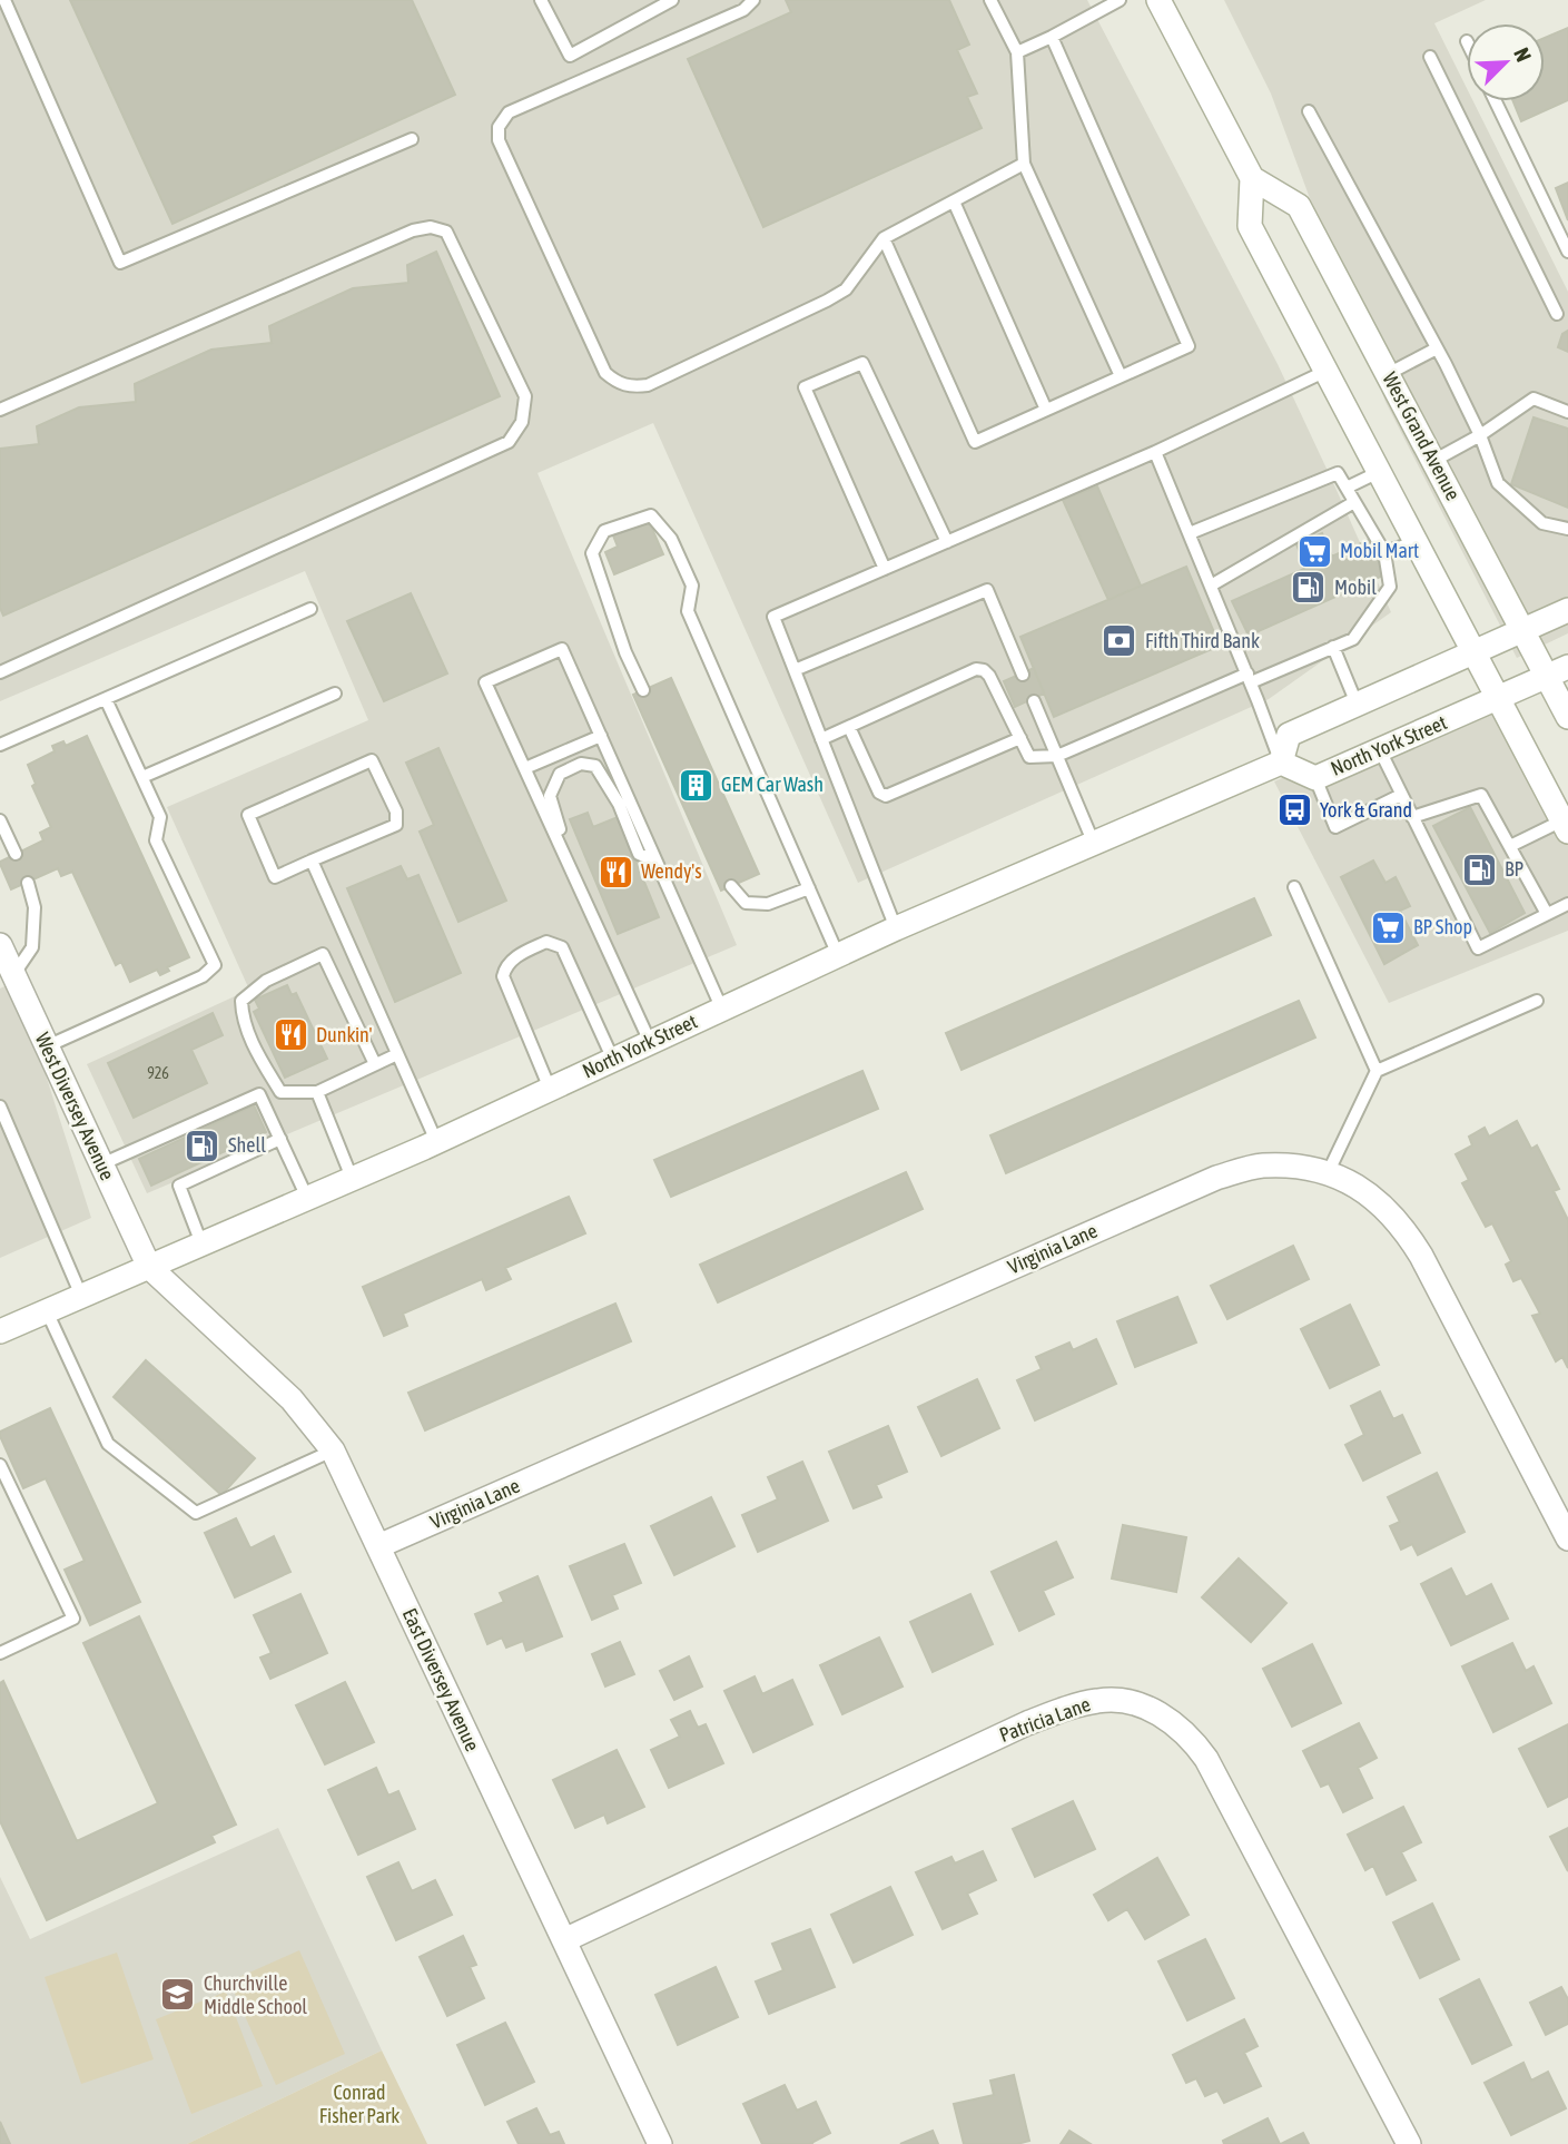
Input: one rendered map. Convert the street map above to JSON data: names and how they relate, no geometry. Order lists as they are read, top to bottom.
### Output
{
  "streets": {
    "street": [
      "West Grand Avenue",
      "North York Street",
      "West Diversey Avenue",
      "Virginia Lane",
      "East Diversey Avenue",
      "Patricia Lane"
    ]
  },
  "crossings": [
    ["West Grand Avenue", "North York Street"],
    ["North York Street", "West Diversey Avenue"],
    ["North York Street", "East Diversey Avenue"],
    ["West Diversey Avenue", "East Diversey Avenue"],
    ["Virginia Lane", "East Diversey Avenue"],
    ["East Diversey Avenue", "Patricia Lane"]
  ],
  "parks": ["Conrad Fisher Park"],
  "places": {
    "supermarket": ["Mobil Mart", "BP Shop"],
    "fuel station": ["Mobil", "BP", "Shell"],
    "bank": ["Fifth Third Bank"],
    "building": ["GEM Car Wash"],
    "bus stop": ["York & Grand"],
    "restaurant": ["Wendy's", "Dunkin'"],
    "school or university": ["Churchville Middle School"]
  },
  "house_numbers": ["926"],
  "north": "top right"
}
